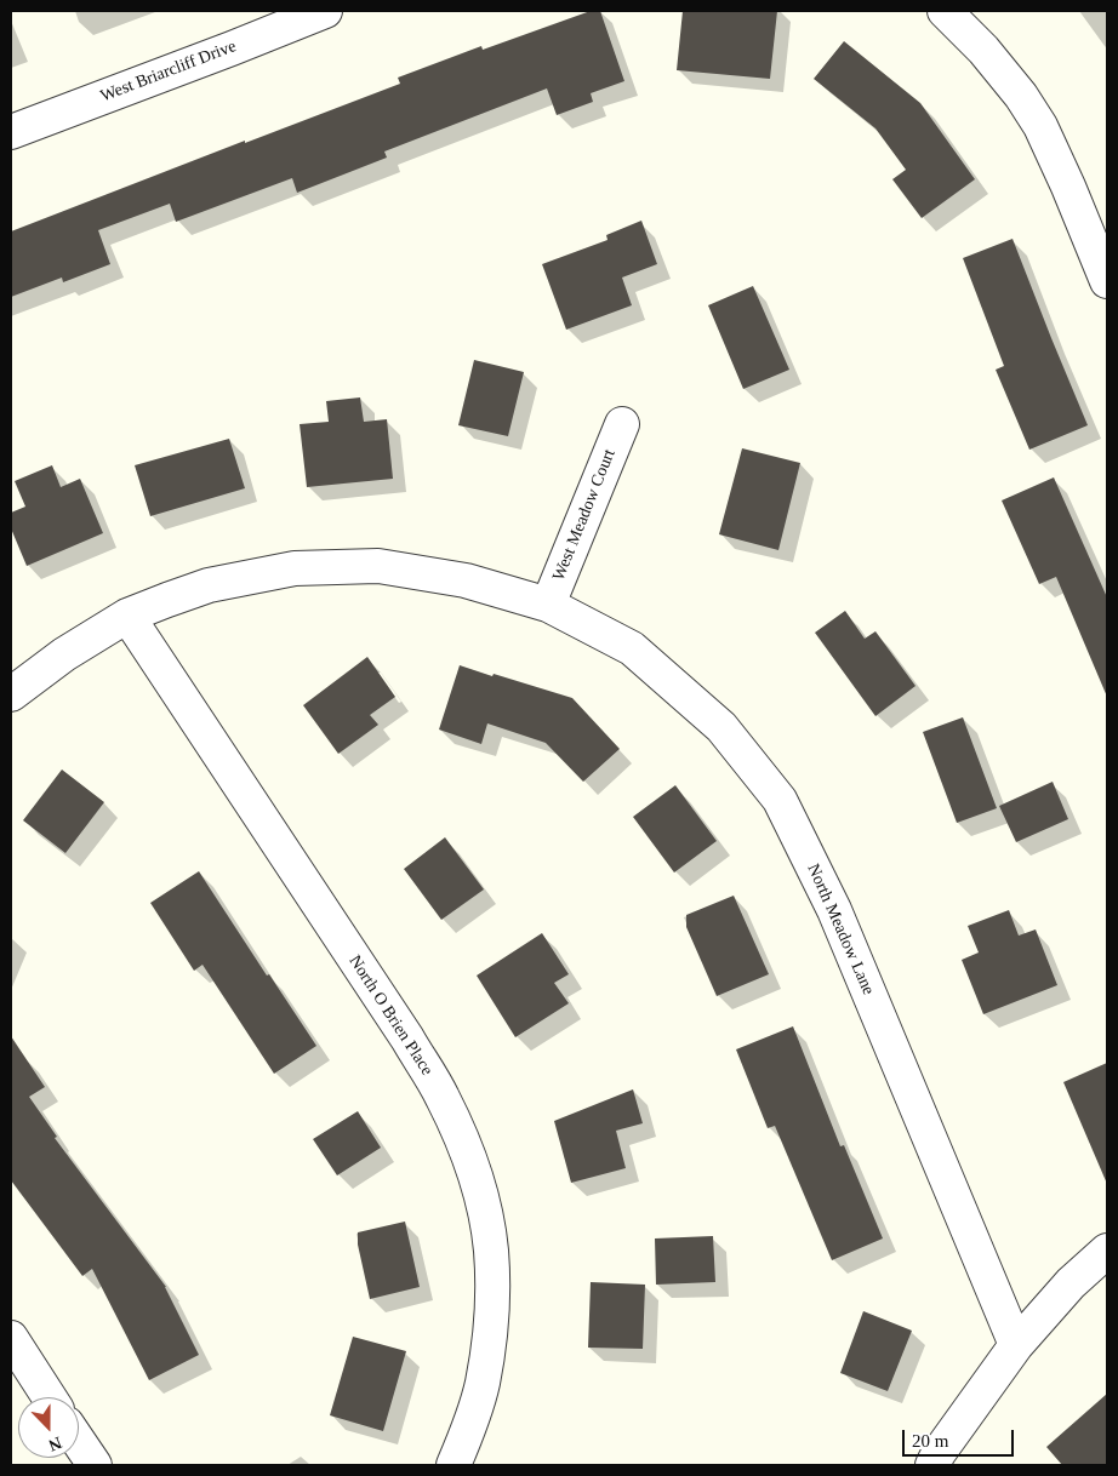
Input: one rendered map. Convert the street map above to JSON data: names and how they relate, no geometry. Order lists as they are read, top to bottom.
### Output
{
  "streets": {
    "street": [
      "West Briarcliff Drive",
      "West Meadow Court",
      "North Meadow Lane",
      "North O Brien Place"
    ]
  },
  "crossings": [
    ["West Meadow Court", "North Meadow Lane"],
    ["North Meadow Lane", "North O Brien Place"]
  ],
  "scale_bar": "20 m",
  "north": "bottom"
}
